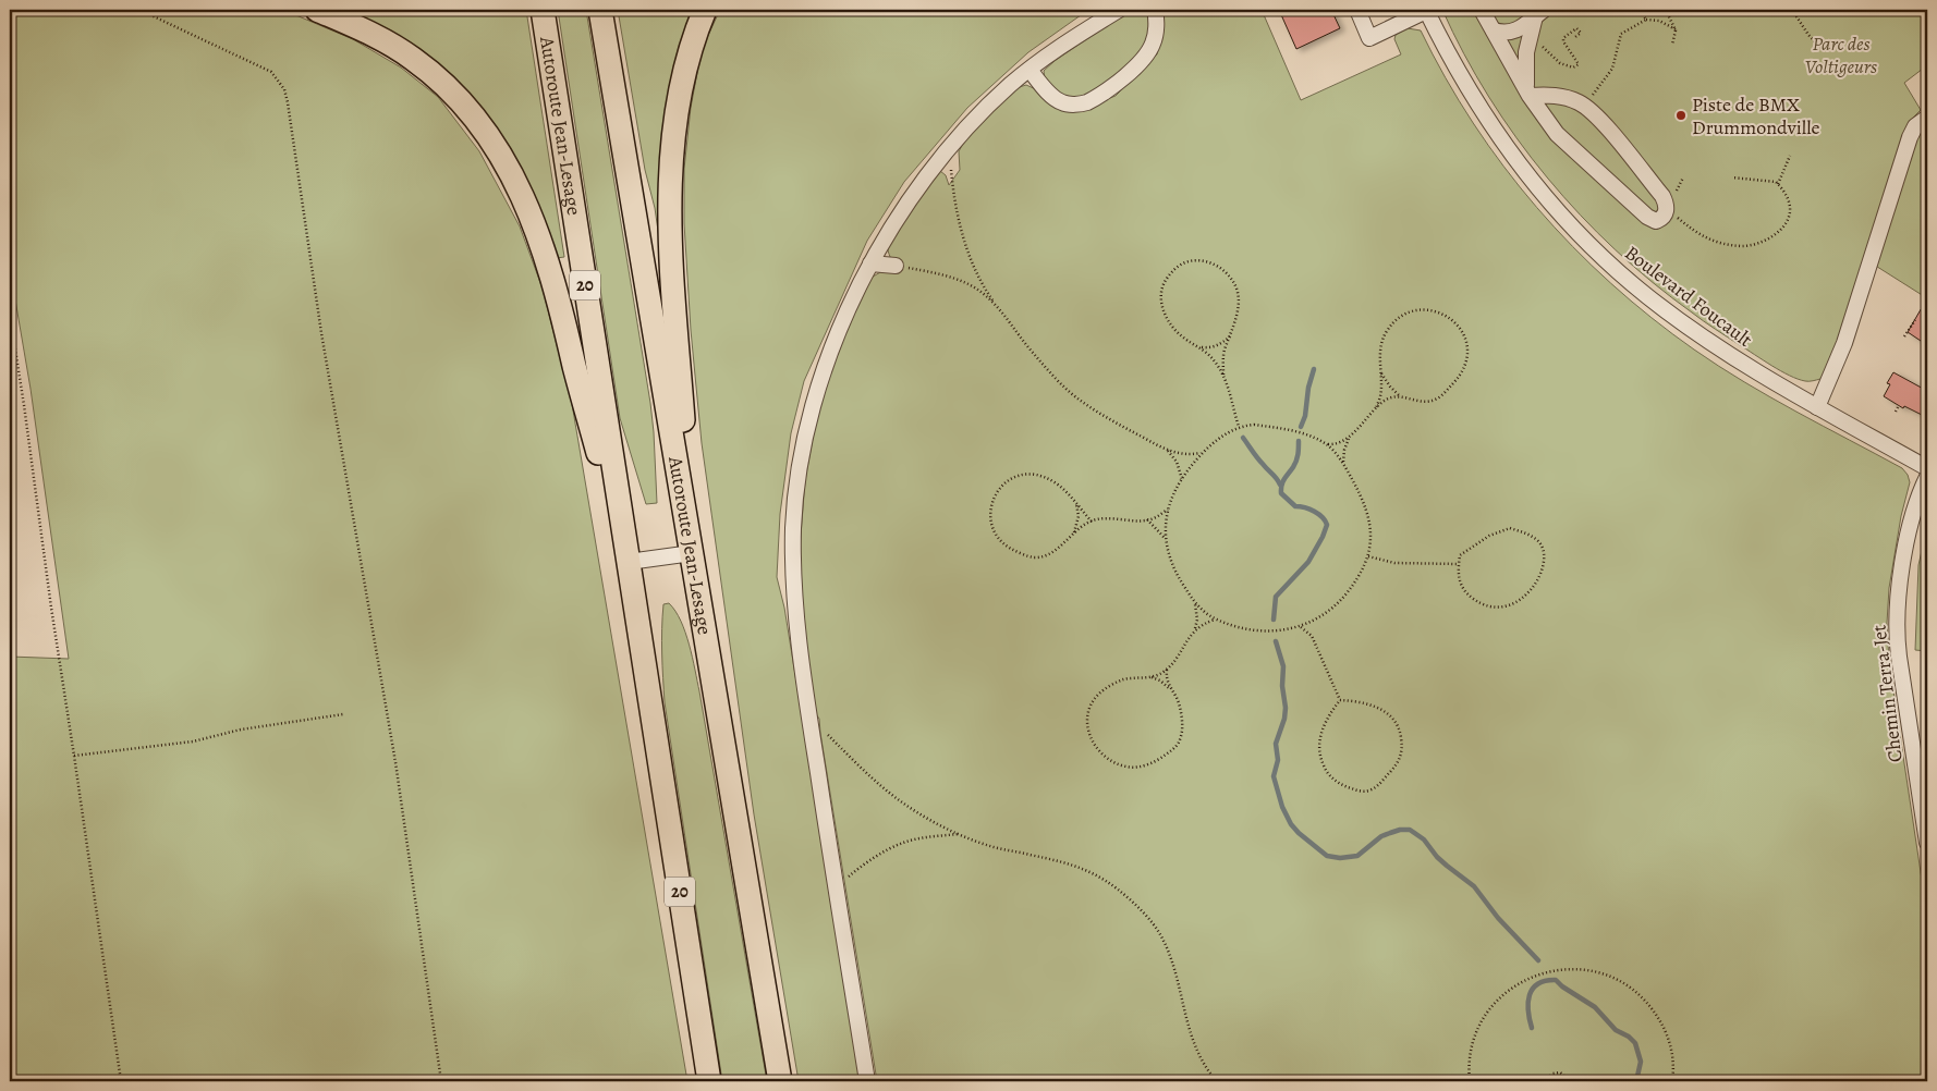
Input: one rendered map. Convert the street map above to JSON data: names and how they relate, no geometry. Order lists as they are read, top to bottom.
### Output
{
  "streets": {
    "highway": ["Autoroute Jean-Lesage", "20"],
    "street": ["Boulevard Foucault", "Chemin Terra-Jet"]
  },
  "parks": ["Parc des Voltigeurs"],
  "places": ["Piste de BMX Drummondville"]
}
